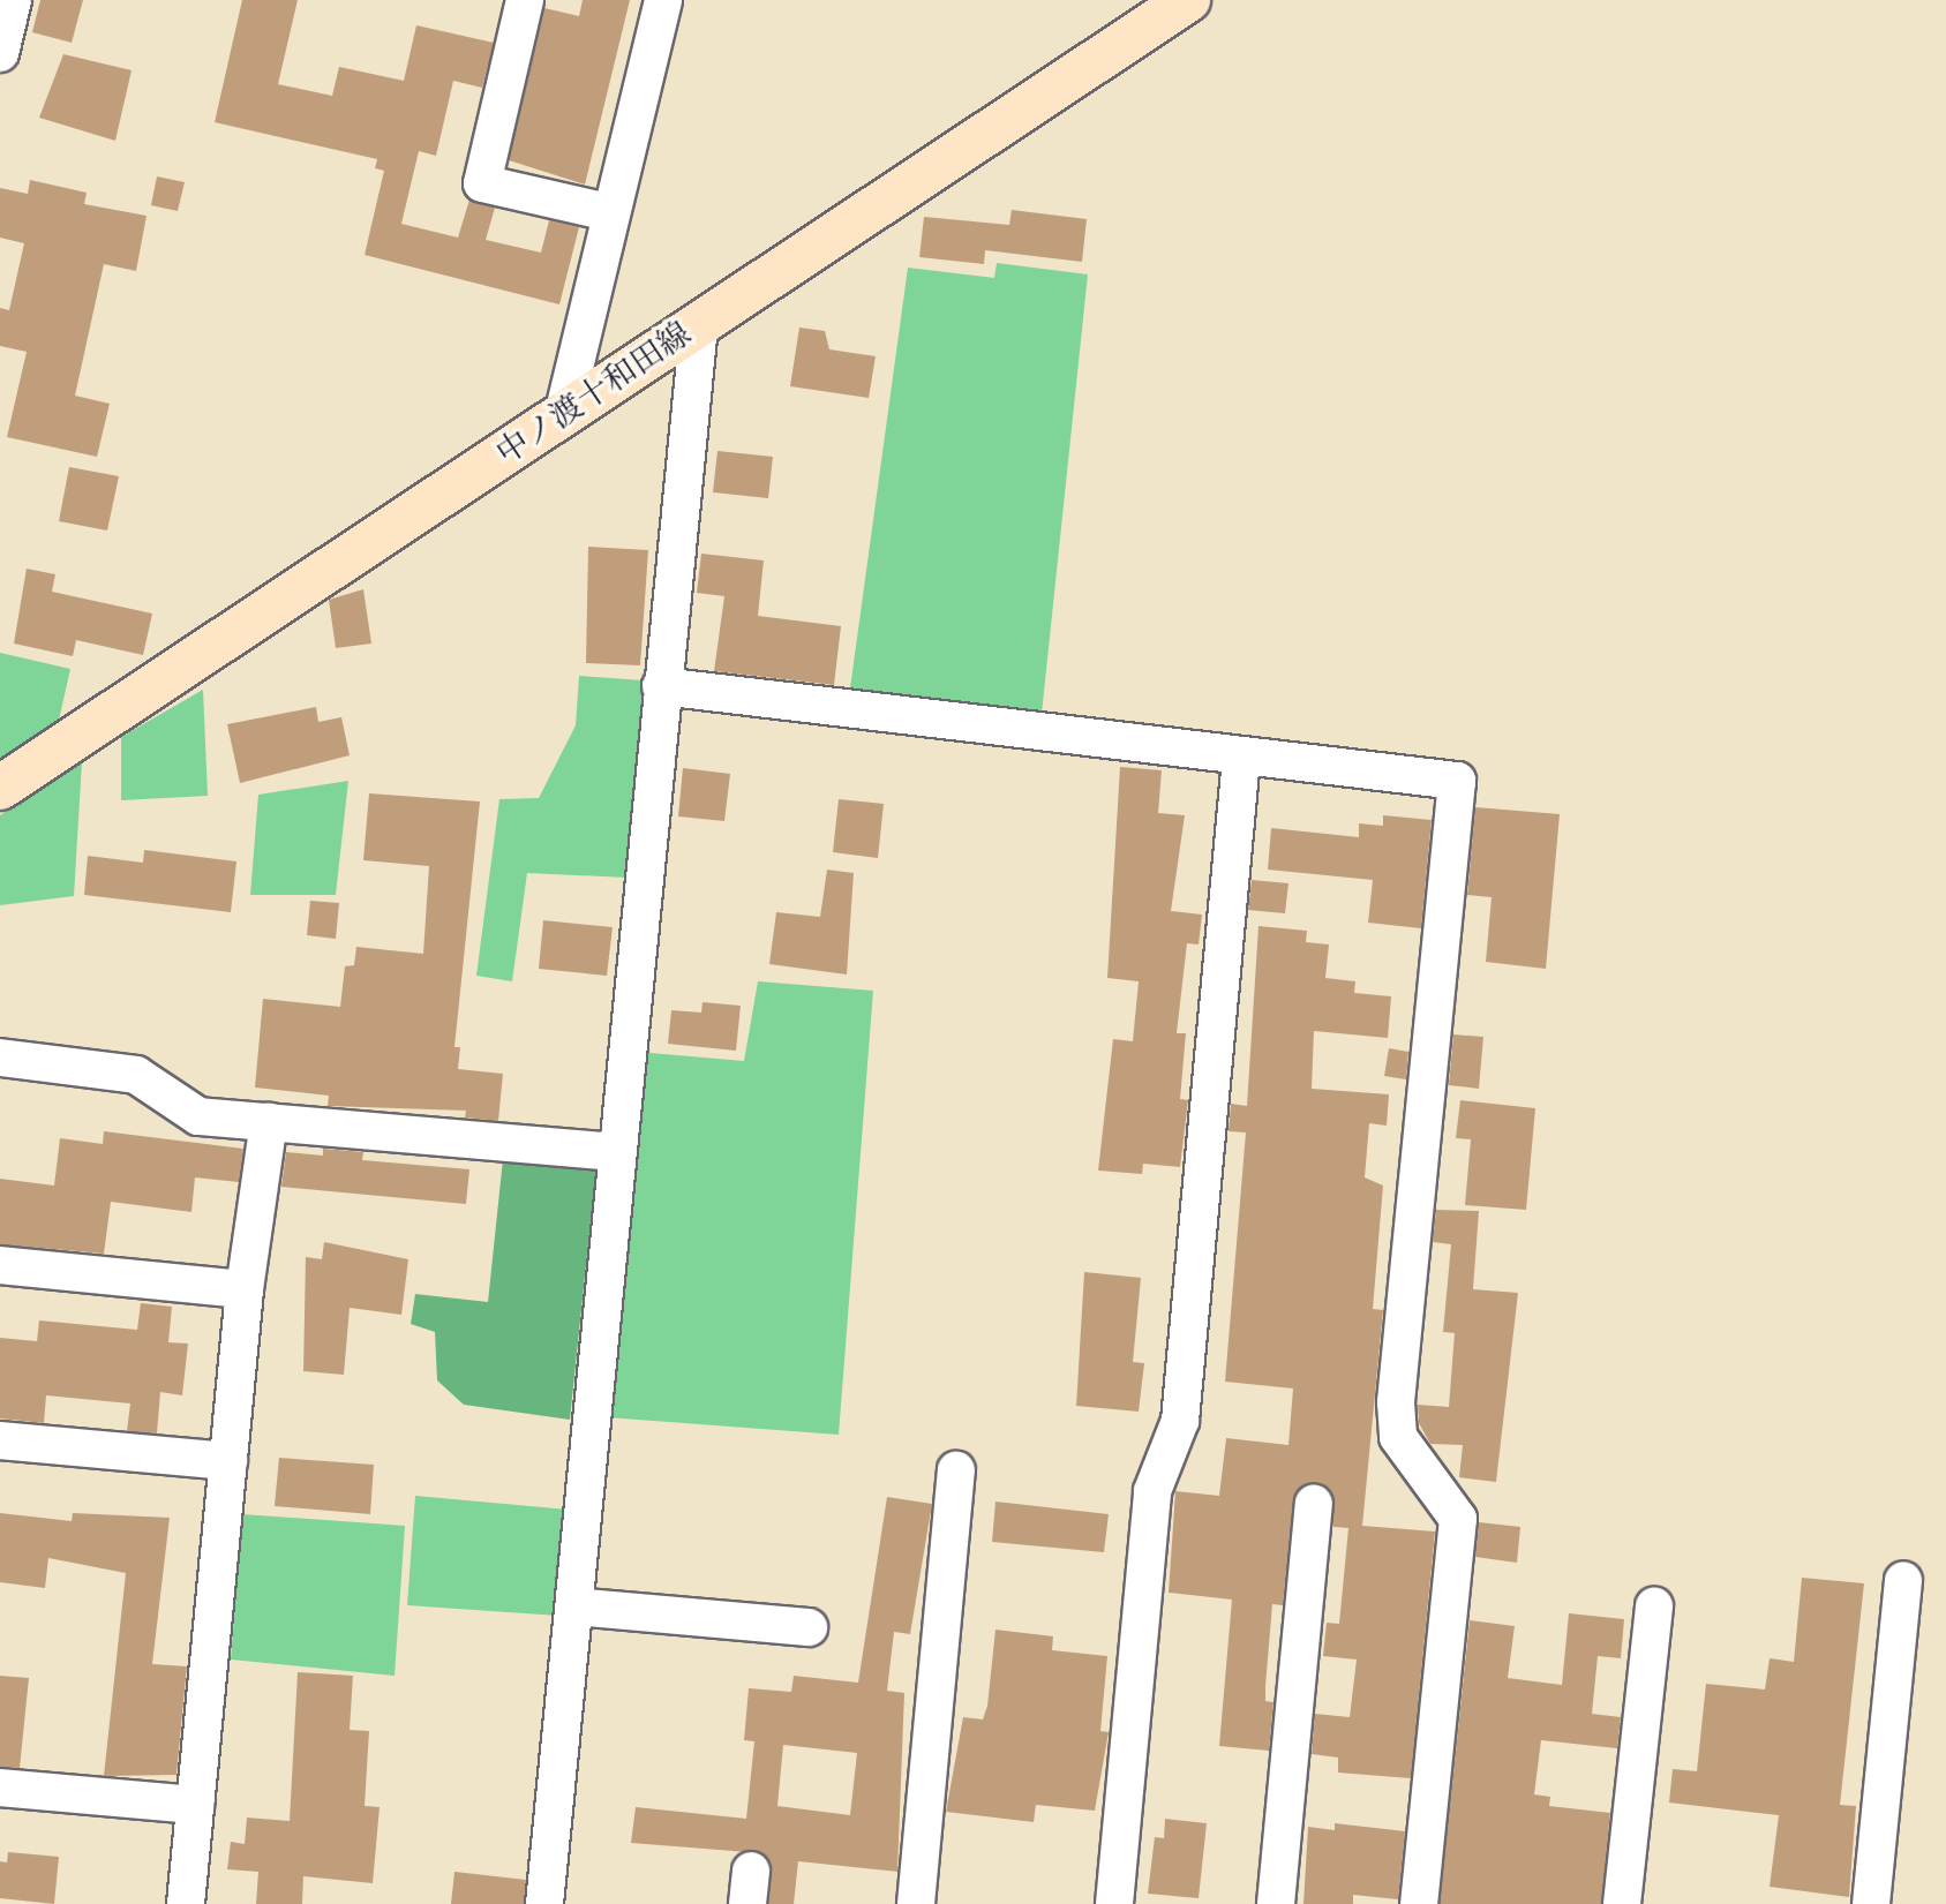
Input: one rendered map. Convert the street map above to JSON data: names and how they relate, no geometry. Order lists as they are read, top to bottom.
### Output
{
  "streets": {
    "main road": ["中ノ渡十和田線"]
  }
}
